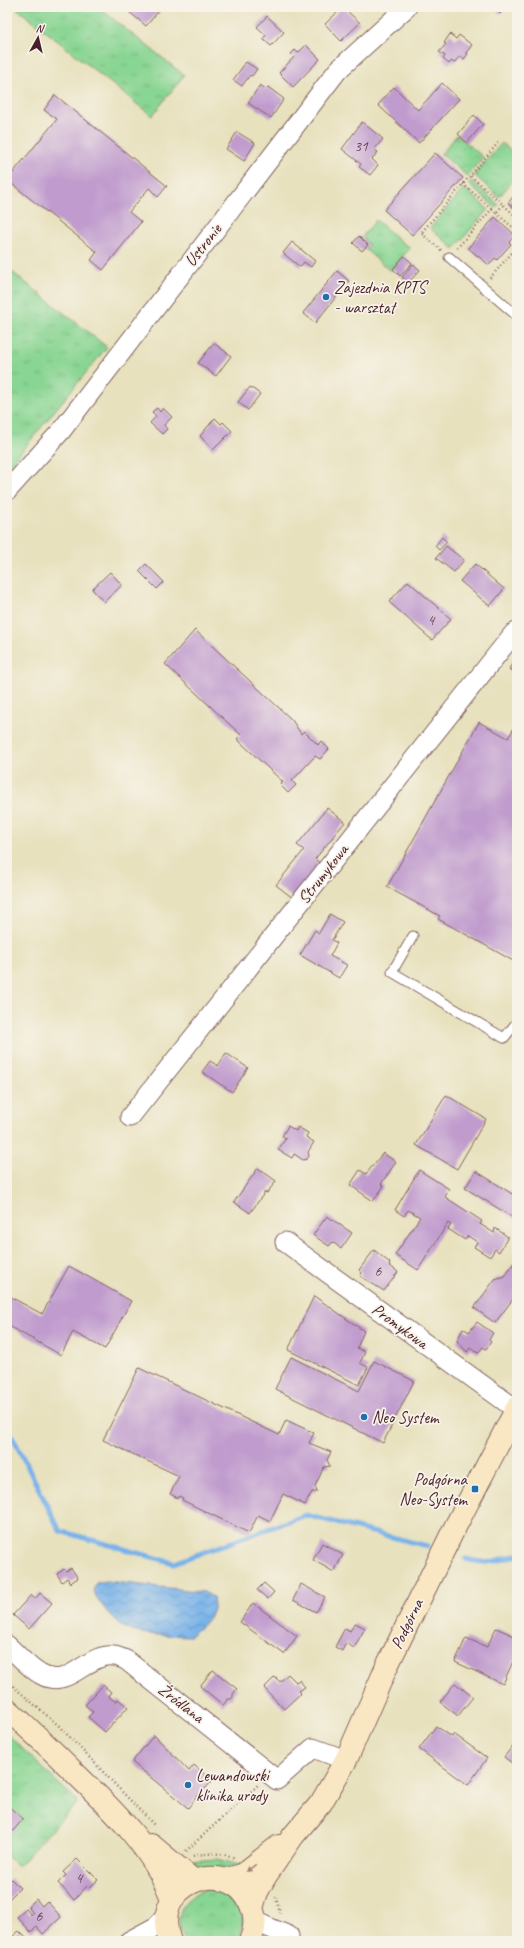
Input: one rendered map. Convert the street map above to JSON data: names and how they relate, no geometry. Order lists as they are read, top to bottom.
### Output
{
  "streets": {
    "main road": ["Podgórna"],
    "street": [
      "Ustronie",
      "Strumykowa",
      "Promykowa",
      "Źródlana"
    ]
  },
  "crossings": [
    ["Promykowa", "Podgórna"]
  ],
  "places": {
    "other": ["Zajezdnia KPTS - warsztat", "Neo System", "Lewandowski klinika urody"],
    "transit": ["Podgórna Neo-System"]
  },
  "house_numbers": [
    "31",
    "4",
    "6",
    "4",
    "6"
  ],
  "north": "top"
}
